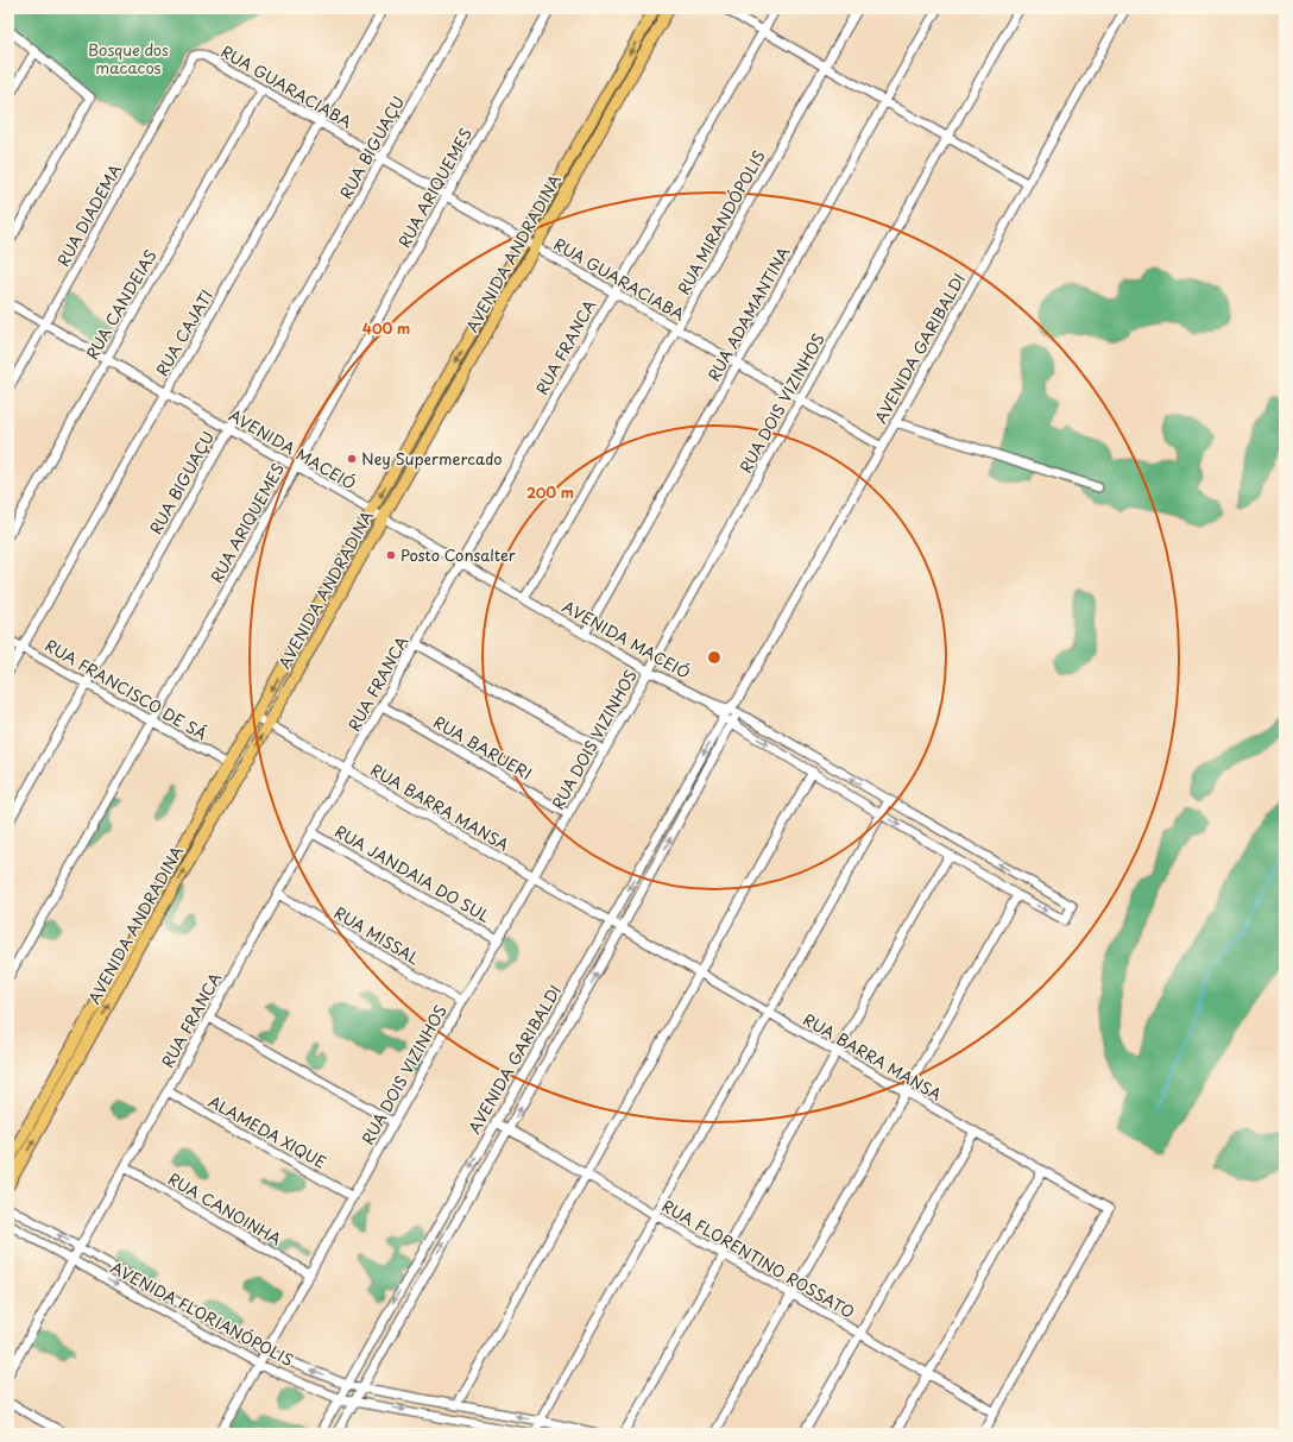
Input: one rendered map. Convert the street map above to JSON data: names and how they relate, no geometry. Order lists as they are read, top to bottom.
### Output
{
  "streets": {
    "main road": ["AVENIDA ANDRADINA"],
    "street": [
      "RUA GUARACIABA",
      "RUA BIGUAÇU",
      "RUA ARIQUEMES",
      "RUA DIADEMA",
      "RUA MIRANDÓPOLIS",
      "RUA CANDEIAS",
      "RUA ADAMANTINA",
      "RUA CAJATI",
      "RUA FRANCA",
      "AVENIDA GARIBALDI",
      "RUA DOIS VIZINHOS",
      "AVENIDA MACEIÓ",
      "RUA FRANCISCO DE SÁ",
      "RUA BARUERI",
      "RUA BARRA MANSA",
      "RUA JANDAIA DO SUL",
      "RUA MISSAL",
      "ALAMEDA XIQUE",
      "RUA CANOINHA",
      "RUA FLORENTINO ROSSATO",
      "AVENIDA FLORIANÓPOLIS"
    ]
  },
  "crossings": [
    ["RUA GUARACIABA", "RUA BIGUAÇU"],
    ["RUA GUARACIABA", "RUA ARIQUEMES"],
    ["RUA GUARACIABA", "RUA DIADEMA"],
    ["RUA GUARACIABA", "RUA MIRANDÓPOLIS"],
    ["RUA GUARACIABA", "AVENIDA ANDRADINA"],
    ["RUA GUARACIABA", "RUA CANDEIAS"],
    ["RUA GUARACIABA", "RUA ADAMANTINA"],
    ["RUA GUARACIABA", "RUA CAJATI"],
    ["RUA GUARACIABA", "RUA FRANCA"],
    ["RUA GUARACIABA", "AVENIDA GARIBALDI"],
    ["RUA GUARACIABA", "RUA DOIS VIZINHOS"],
    ["RUA BIGUAÇU", "AVENIDA MACEIÓ"],
    ["RUA BIGUAÇU", "RUA FRANCISCO DE SÁ"],
    ["RUA ARIQUEMES", "AVENIDA MACEIÓ"],
    ["RUA ARIQUEMES", "RUA FRANCISCO DE SÁ"],
    ["RUA DIADEMA", "AVENIDA MACEIÓ"],
    ["RUA MIRANDÓPOLIS", "AVENIDA MACEIÓ"],
    ["AVENIDA ANDRADINA", "AVENIDA MACEIÓ"],
    ["AVENIDA ANDRADINA", "RUA FRANCISCO DE SÁ"],
    ["AVENIDA ANDRADINA", "RUA BARRA MANSA"],
    ["RUA CANDEIAS", "AVENIDA MACEIÓ"],
    ["RUA ADAMANTINA", "AVENIDA MACEIÓ"],
    ["RUA CAJATI", "AVENIDA MACEIÓ"],
    ["RUA CAJATI", "RUA FRANCISCO DE SÁ"],
    ["RUA FRANCA", "AVENIDA MACEIÓ"],
    ["RUA FRANCA", "RUA BARUERI"],
    ["RUA FRANCA", "RUA BARRA MANSA"],
    ["RUA FRANCA", "RUA JANDAIA DO SUL"],
    ["RUA FRANCA", "RUA MISSAL"],
    ["RUA FRANCA", "ALAMEDA XIQUE"],
    ["RUA FRANCA", "RUA CANOINHA"],
    ["RUA FRANCA", "AVENIDA FLORIANÓPOLIS"],
    ["AVENIDA GARIBALDI", "AVENIDA MACEIÓ"],
    ["AVENIDA GARIBALDI", "RUA BARRA MANSA"],
    ["AVENIDA GARIBALDI", "RUA FLORENTINO ROSSATO"],
    ["AVENIDA GARIBALDI", "AVENIDA FLORIANÓPOLIS"],
    ["RUA DOIS VIZINHOS", "AVENIDA MACEIÓ"],
    ["RUA DOIS VIZINHOS", "RUA BARUERI"],
    ["RUA DOIS VIZINHOS", "RUA BARRA MANSA"],
    ["RUA DOIS VIZINHOS", "RUA JANDAIA DO SUL"],
    ["RUA DOIS VIZINHOS", "RUA MISSAL"],
    ["RUA DOIS VIZINHOS", "ALAMEDA XIQUE"],
    ["RUA DOIS VIZINHOS", "RUA CANOINHA"],
    ["RUA DOIS VIZINHOS", "AVENIDA FLORIANÓPOLIS"],
    ["RUA BARRA MANSA", "RUA FLORENTINO ROSSATO"]
  ],
  "parks": ["Bosque dos macacos"],
  "places": ["Ney Supermercado", "Posto Consalter"],
  "rings": ["400 m", "200 m"]
}
